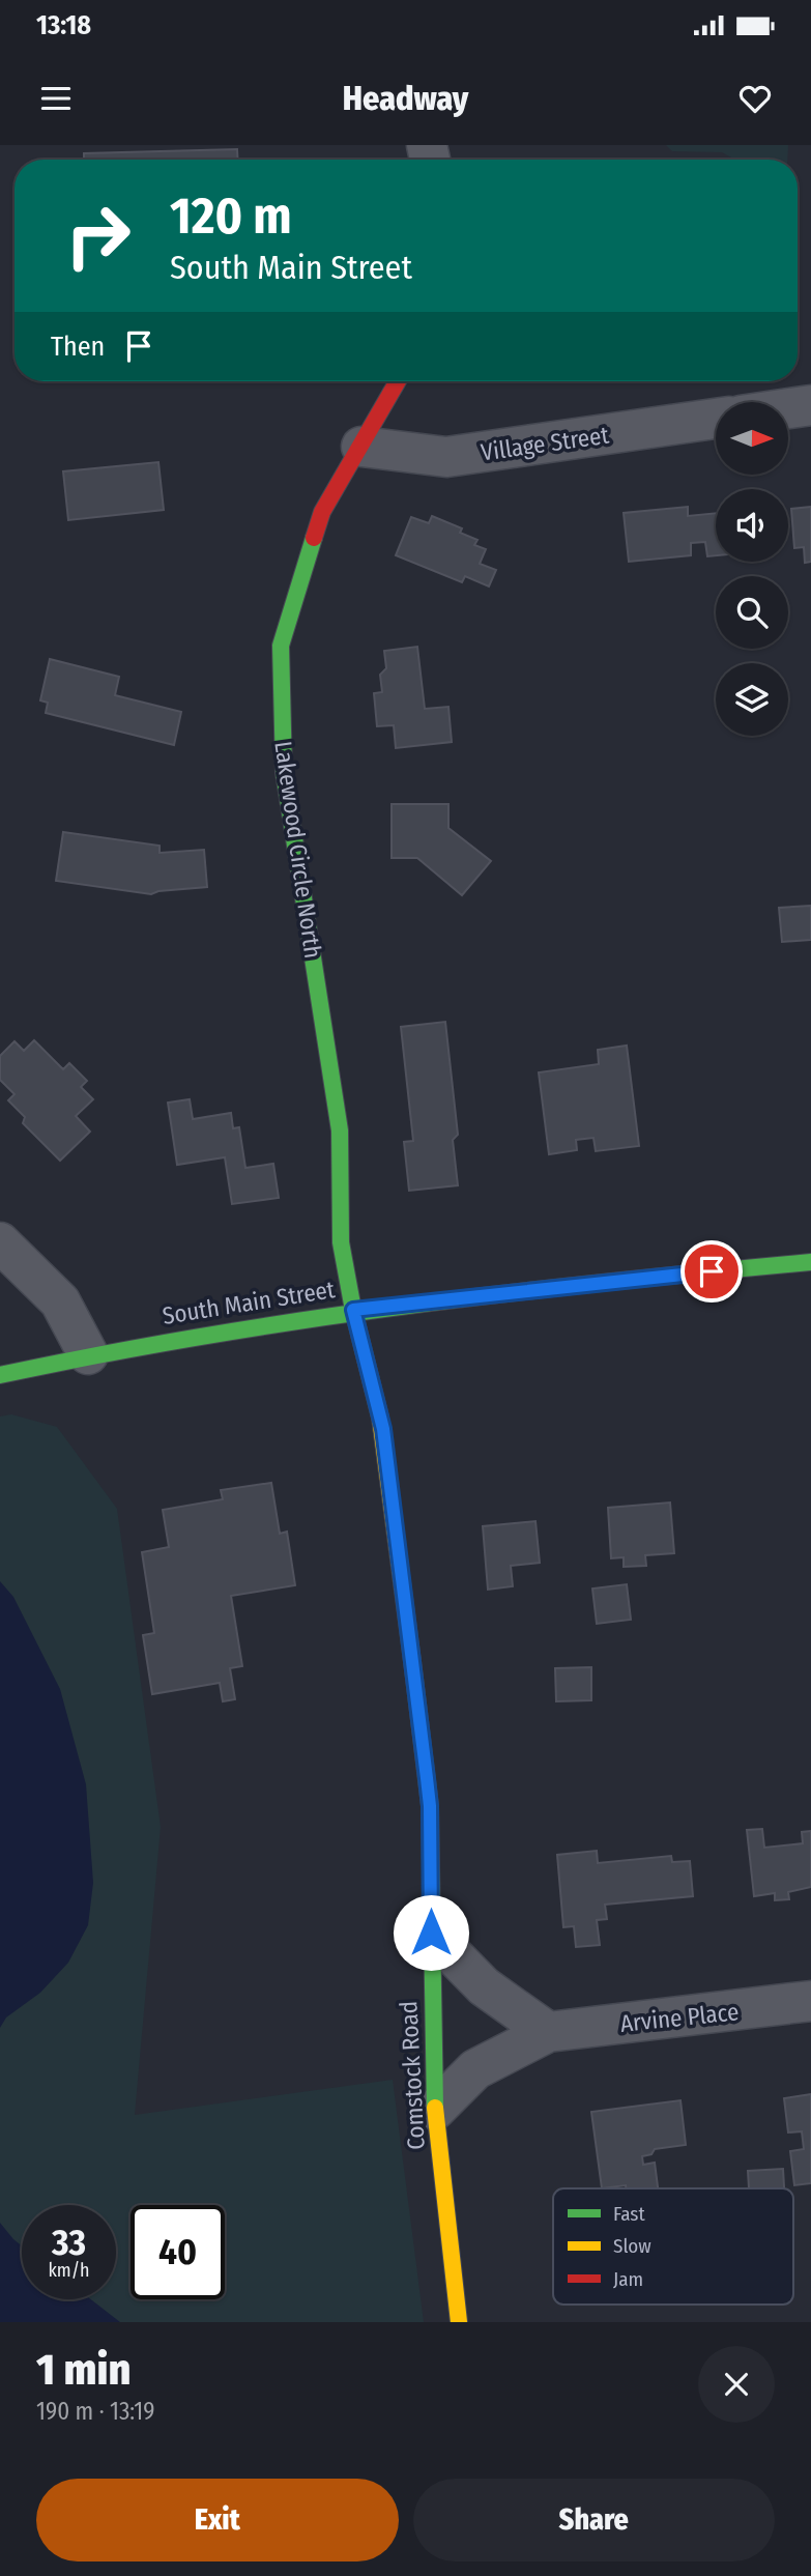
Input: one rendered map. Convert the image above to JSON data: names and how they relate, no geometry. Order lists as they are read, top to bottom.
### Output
{
  "streets": {
    "street": [
      "Village Street",
      "Lakewood Circle North",
      "South Main Street",
      "Arvine Place",
      "Comstock Road"
    ]
  },
  "crossings": [
    ["Village Street", "Lakewood Circle North"],
    ["Lakewood Circle North", "South Main Street"],
    ["Lakewood Circle North", "Comstock Road"],
    ["South Main Street", "Comstock Road"],
    ["Arvine Place", "Comstock Road"]
  ],
  "legend": ["Fast", "Slow", "Jam"],
  "north": "right",
  "page": {
    "status": "13:18",
    "header": "Headway",
    "turn": ["120 m", "South Main Street"],
    "then": "Then",
    "speed": "33 km/h",
    "limit": "40",
    "heading": ["1 min", "190 m · 13:19"],
    "buttons": ["Exit", "Share"]
  }
}
